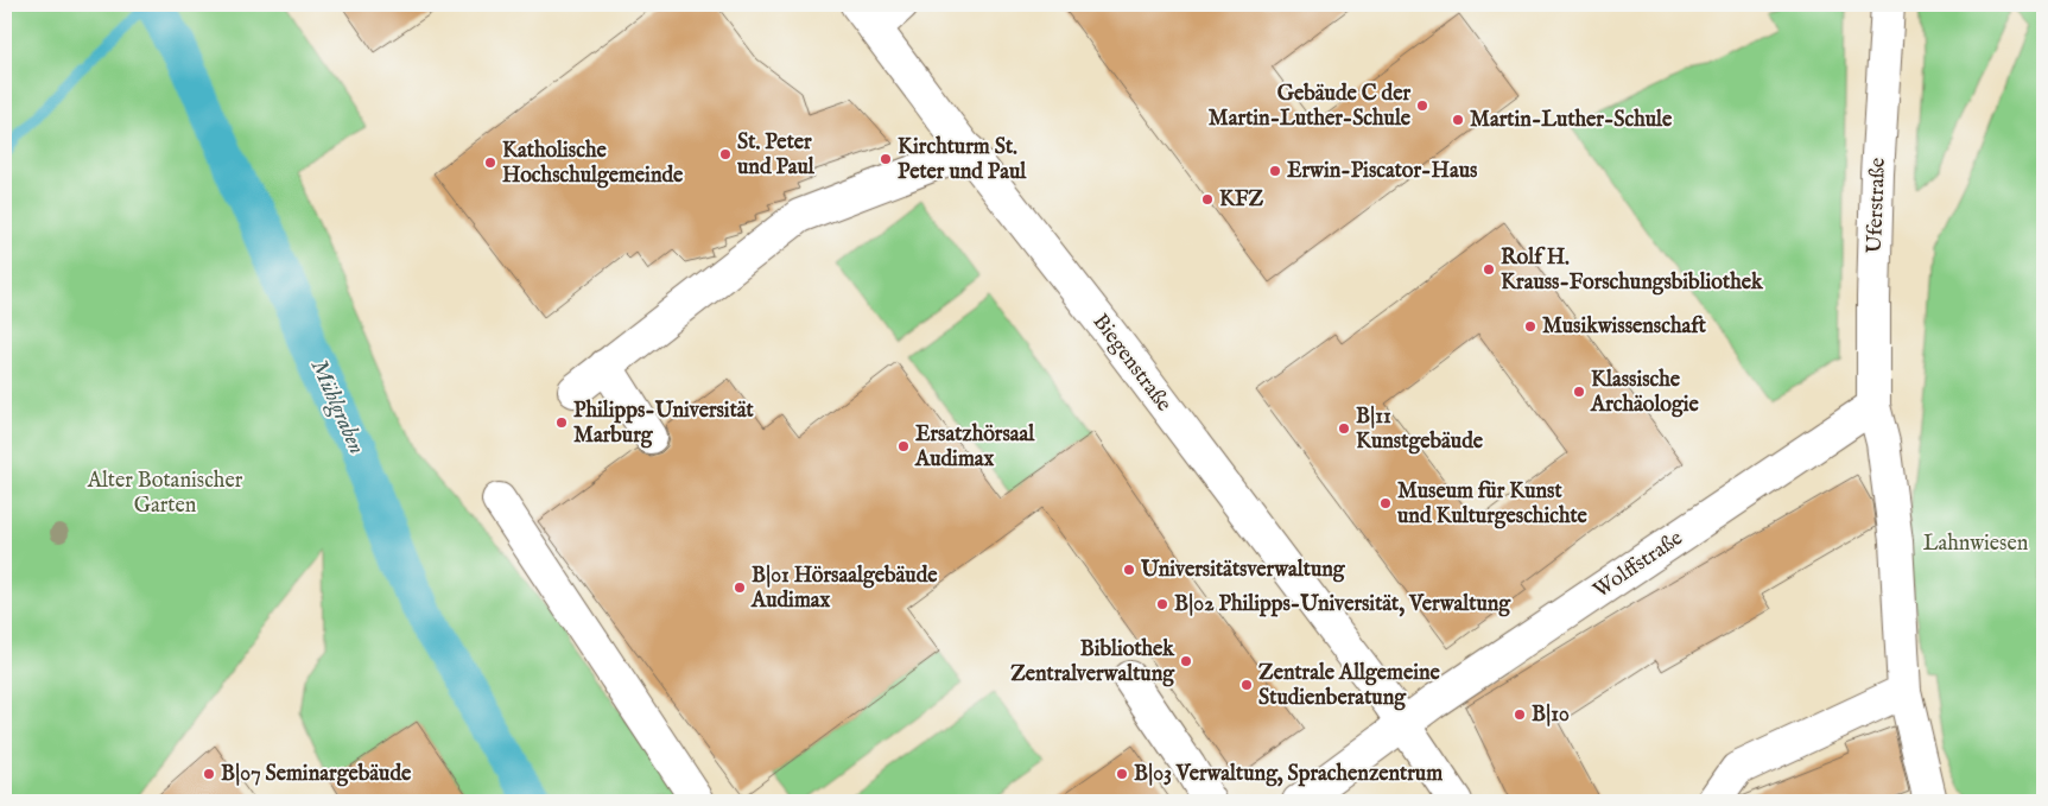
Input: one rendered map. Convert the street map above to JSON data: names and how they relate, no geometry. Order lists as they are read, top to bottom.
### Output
{
  "streets": {
    "street": ["Uferstraße", "Biegenstraße", "Wolffstraße"]
  },
  "crossings": [
    ["Uferstraße", "Wolffstraße"],
    ["Biegenstraße", "Wolffstraße"]
  ],
  "water": ["Mühlgraben"],
  "parks": ["Alter Botanischer Garten", "Lahnwiesen"],
  "places": [
    "Gebäude C der Martin-Luther-Schule",
    "Martin-Luther-Schule",
    "St. Peter und Paul",
    "Kirchturm St. Peter und Paul",
    "Katholische Hochschulgemeinde",
    "Erwin-Piscator-Haus",
    "KFZ",
    "Rolf H. Krauss-Forschungsbibliothek",
    "Musikwissenschaft",
    "Klassische Archäologie",
    "Philipps-Universität Marburg",
    "B|11 Kunstgebäude",
    "Ersatzhörsaal Audimax",
    "Museum für Kunst und Kulturgeschichte",
    "Universitätsverwaltung",
    "B|01 Hörsaalgebäude Audimax",
    "B|02 Philipps-Universität, Verwaltung",
    "Bibliothek Zentralverwaltung",
    "Zentrale Allgemeine Studienberatung",
    "B|10",
    "B|07 Seminargebäude",
    "B|03 Verwaltung, Sprachenzentrum"
  ]
}
